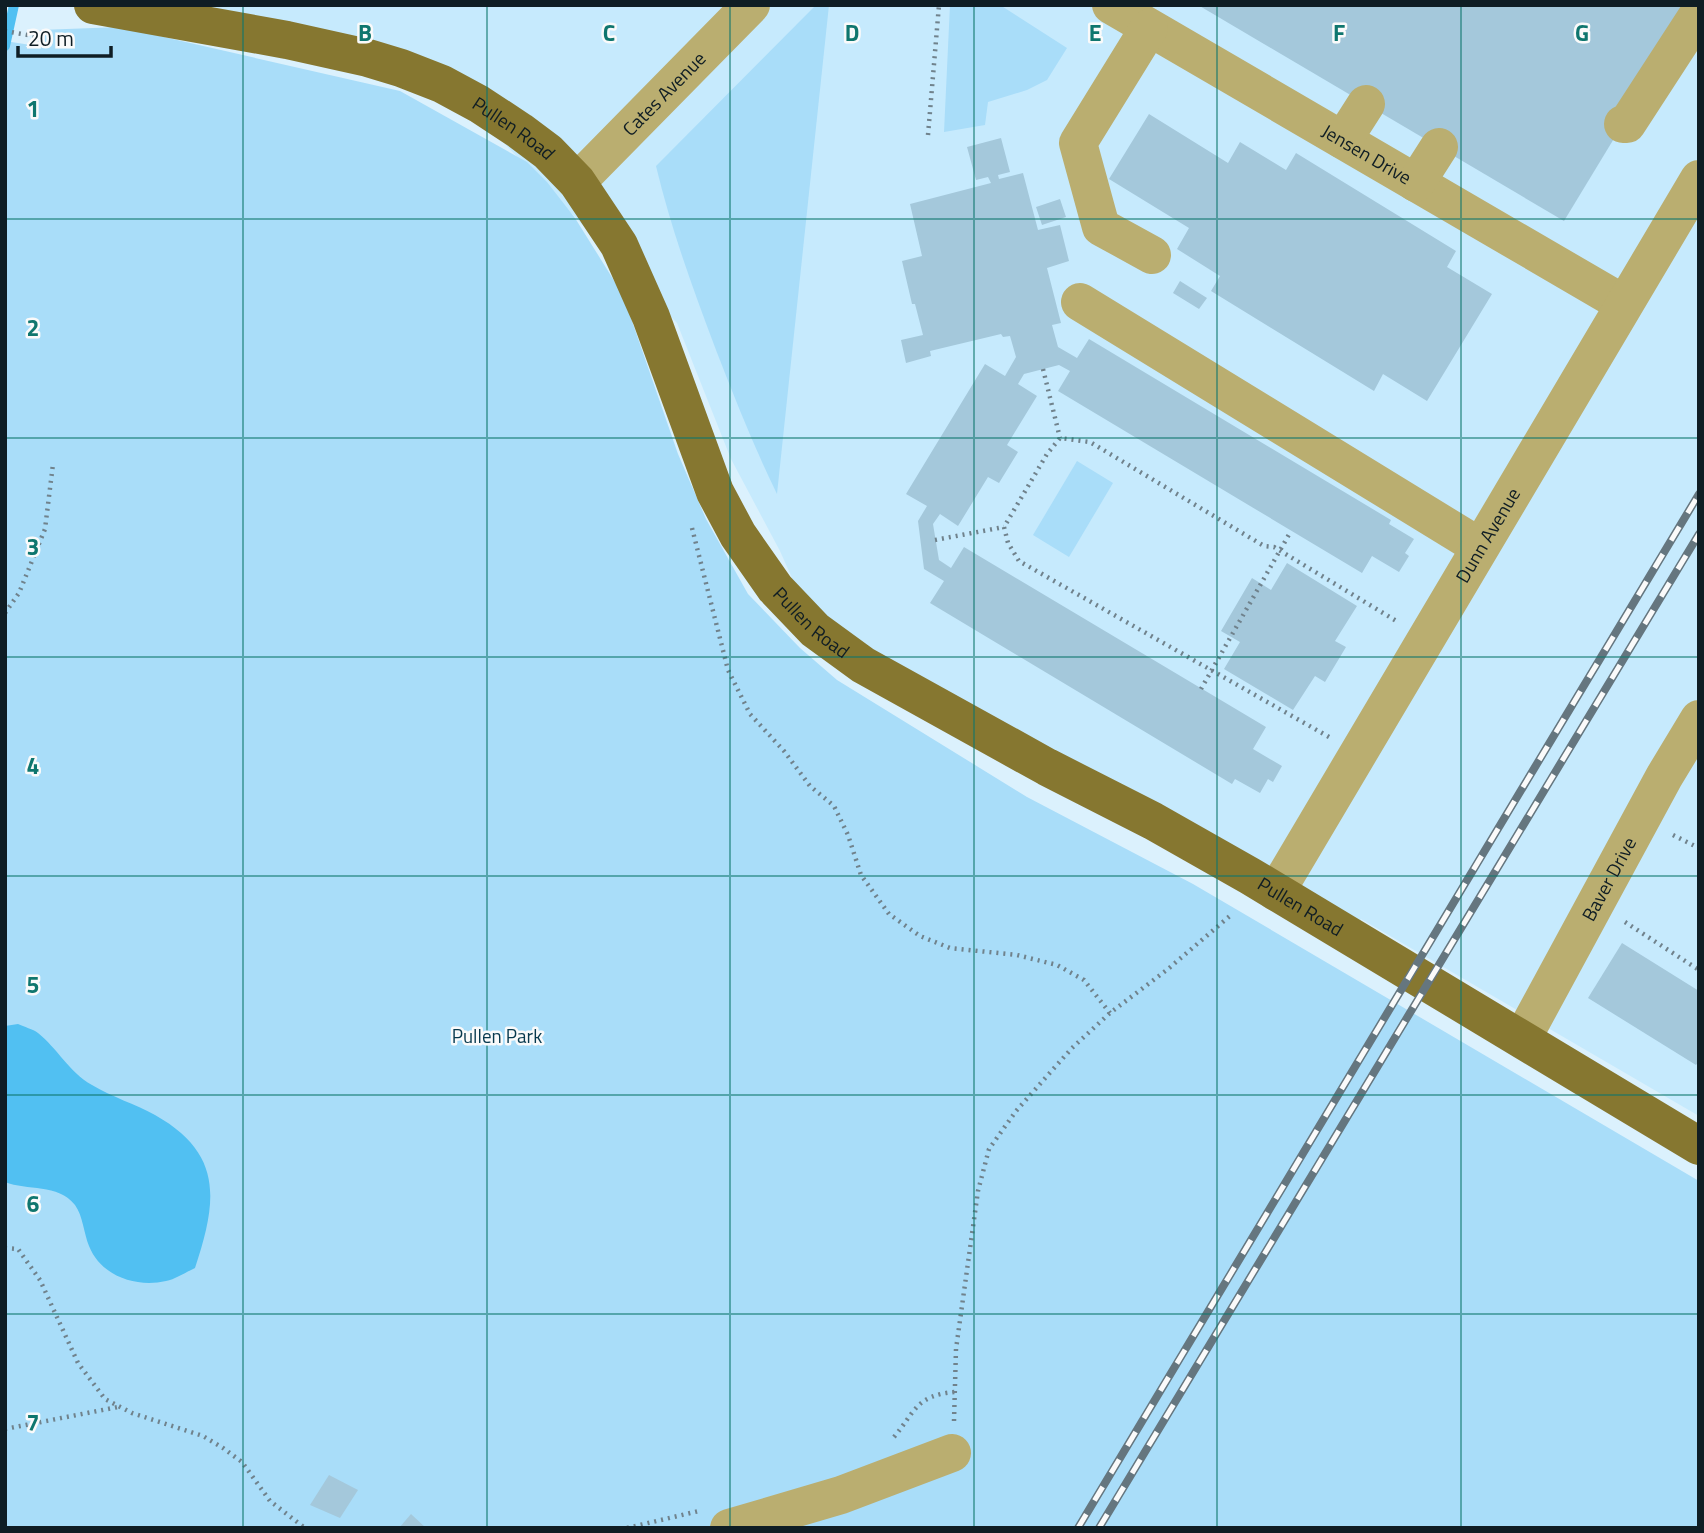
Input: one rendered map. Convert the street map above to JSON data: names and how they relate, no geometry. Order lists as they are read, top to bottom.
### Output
{
  "streets": {
    "main road": ["Pullen Road"],
    "street": [
      "Cates Avenue",
      "Jensen Drive",
      "Dunn Avenue",
      "Baver Drive"
    ]
  },
  "crossings": [
    ["Cates Avenue", "Pullen Road"],
    ["Pullen Road", "Dunn Avenue"],
    ["Pullen Road", "Baver Drive"],
    ["Jensen Drive", "Dunn Avenue"]
  ],
  "parks": ["Pullen Park"],
  "scale_bar": "20 m",
  "grid": {
    "columns": [
      "B",
      "C",
      "D",
      "E",
      "F",
      "G"
    ],
    "rows": [
      "1",
      "2",
      "3",
      "4",
      "5",
      "6",
      "7"
    ]
  }
}
